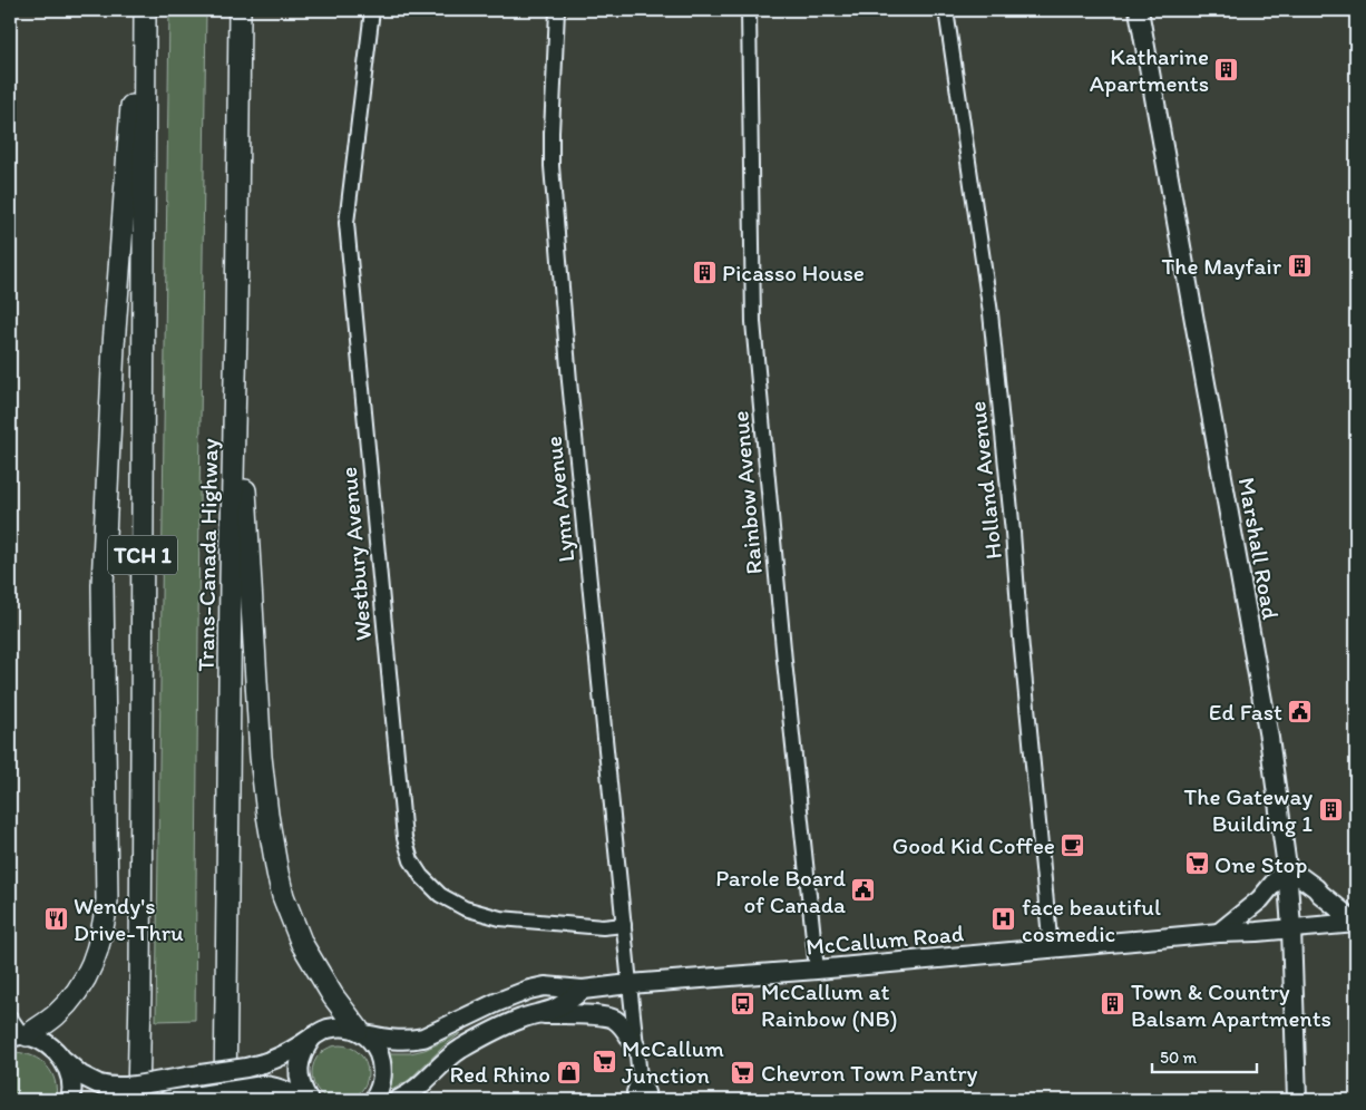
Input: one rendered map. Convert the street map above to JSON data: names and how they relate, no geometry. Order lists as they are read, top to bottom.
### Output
{
  "streets": {
    "highway": ["TCH 1", "Trans-Canada Highway"],
    "main road": ["Marshall Road", "McCallum Road"],
    "street": [
      "Holland Avenue",
      "Rainbow Avenue",
      "Lynn Avenue",
      "Westbury Avenue"
    ]
  },
  "crossings": [
    ["Holland Avenue", "McCallum Road"],
    ["Rainbow Avenue", "McCallum Road"],
    ["Lynn Avenue", "Westbury Avenue"],
    ["Lynn Avenue", "McCallum Road"],
    ["Marshall Road", "McCallum Road"]
  ],
  "places": {
    "building": [
      "Katharine Apartments",
      "The Mayfair",
      "Picasso House",
      "The Gateway Building 1",
      "Town & Country Balsam Apartments"
    ],
    "public building": ["Ed Fast", "Parole Board of Canada"],
    "cafe": ["Good Kid Coffee"],
    "supermarket": ["One Stop", "McCallum Junction", "Chevron Town Pantry"],
    "restaurant": ["Wendy's Drive-Thru"],
    "hospital": ["face beautiful cosmedic"],
    "bus stop": ["McCallum at Rainbow (NB)"],
    "shop": ["Red Rhino"]
  },
  "scale_bar": "50 m"
}
